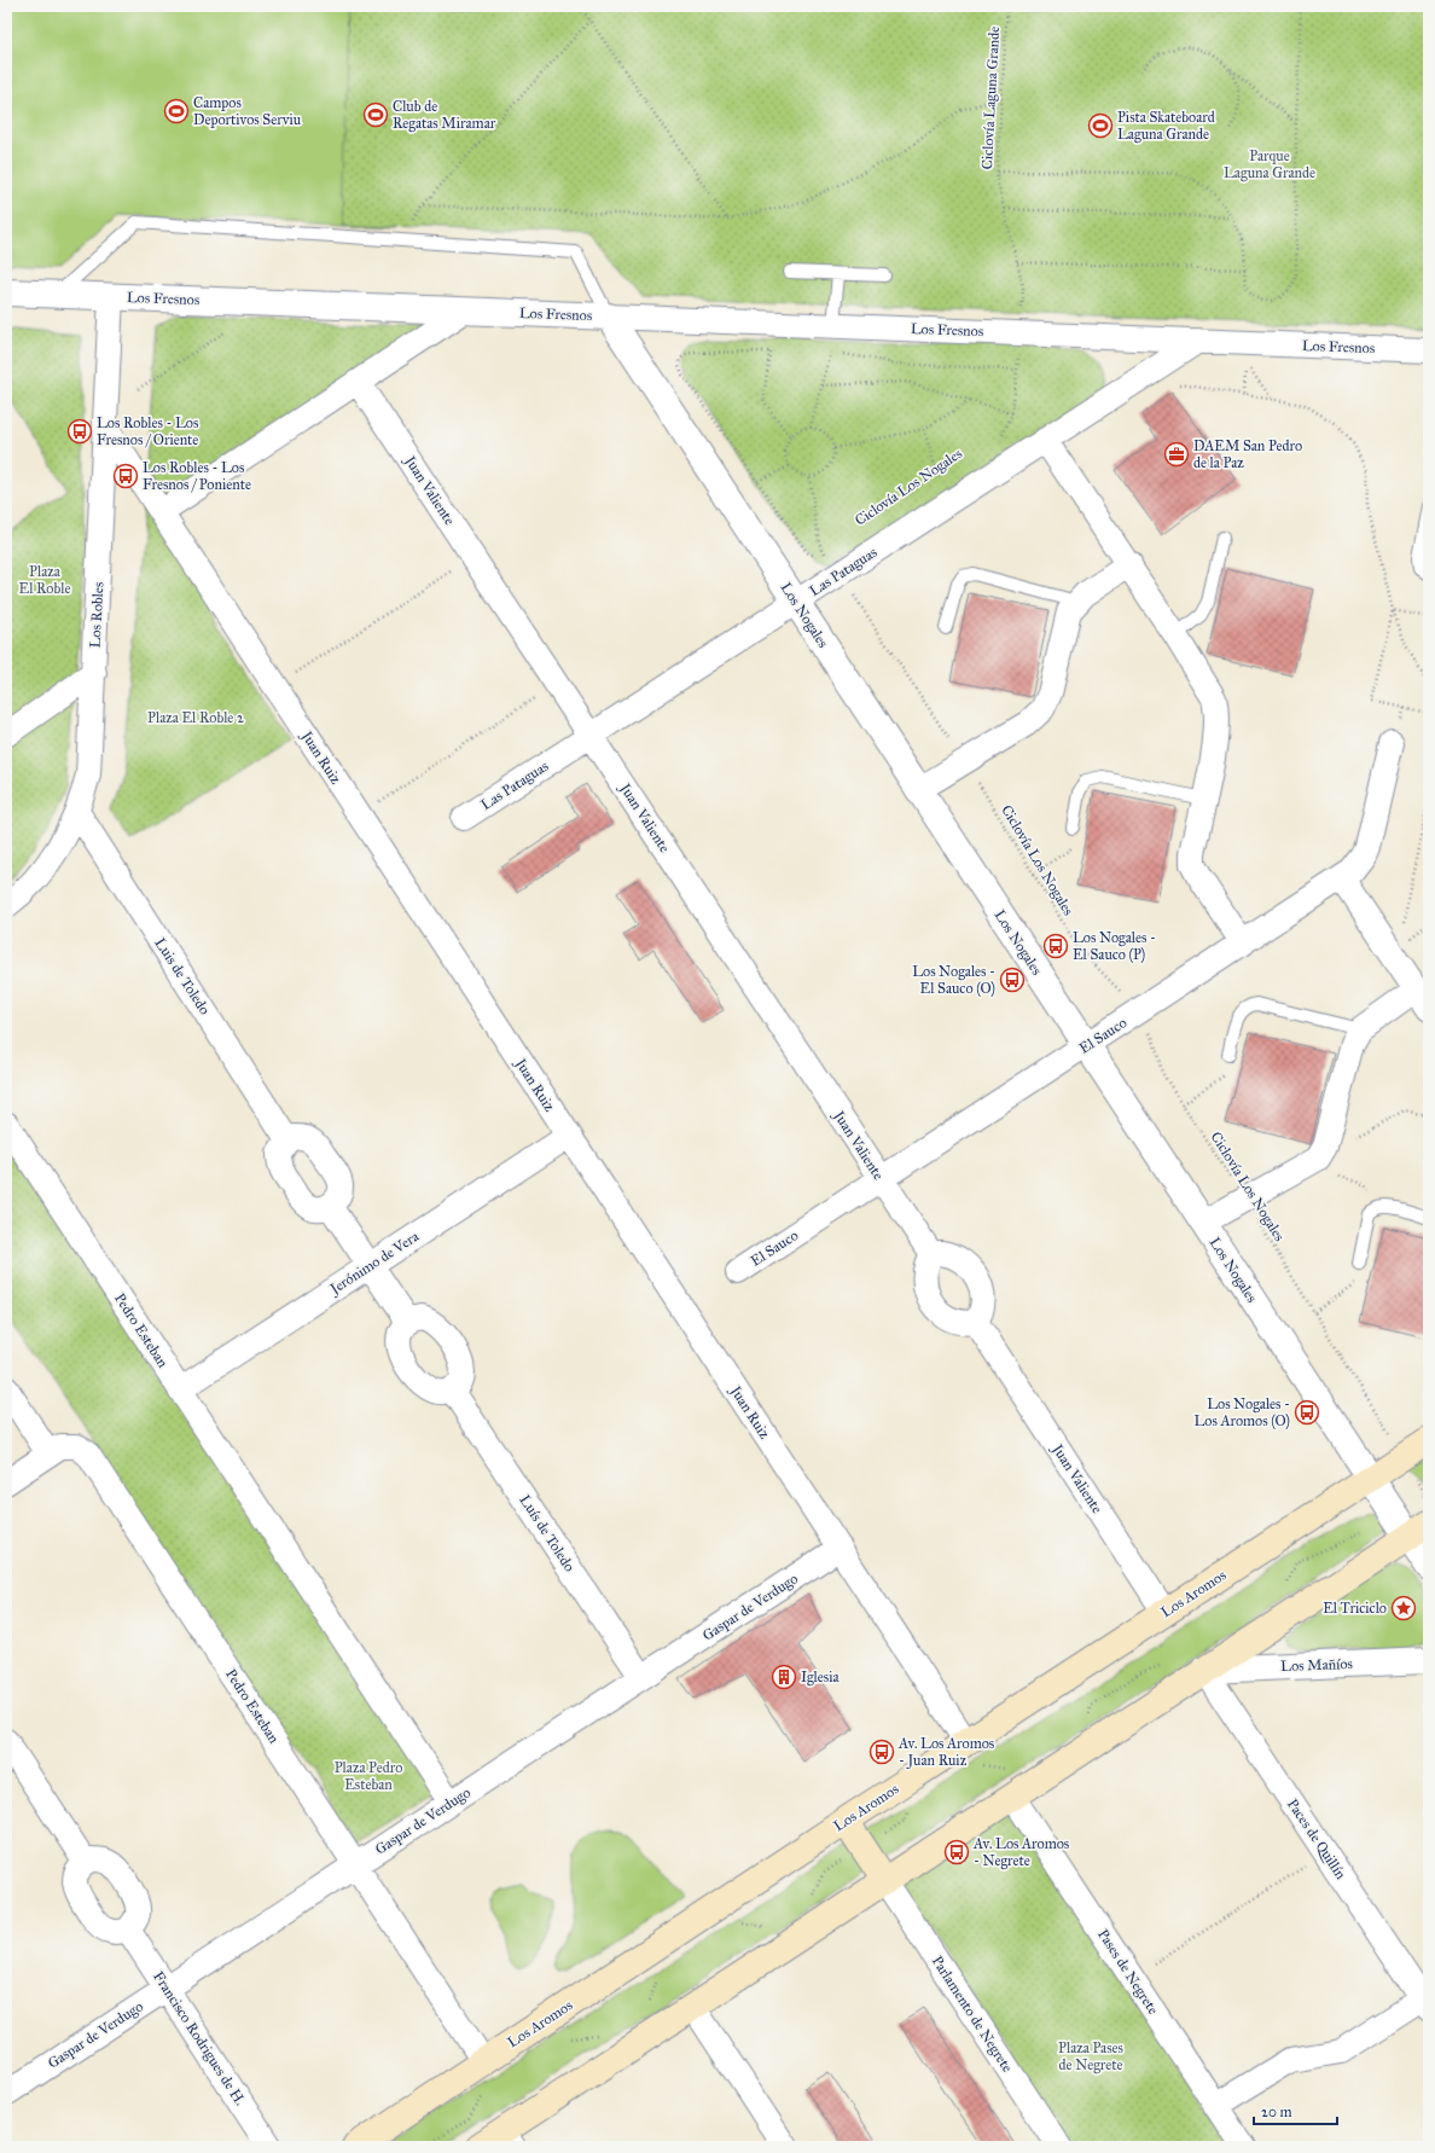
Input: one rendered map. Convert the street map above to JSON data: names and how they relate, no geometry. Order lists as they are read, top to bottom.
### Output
{
  "streets": {
    "main road": ["Los Aromos"],
    "street": [
      "Los Fresnos",
      "Juan Valiente",
      "Las Pataguas",
      "Los Robles",
      "Los Nogales",
      "Juan Ruiz",
      "Luis de Toledo",
      "El Sauco",
      "Jerónimo de Vera",
      "Pedro Esteban",
      "Luís de Toledo",
      "Gaspar de Verdugo",
      "Los Mañíos",
      "Paces de Quillín",
      "Pases de Negrete",
      "Parlamento de Negrete",
      "Francisco Rodrigues de H."
    ],
    "path": ["Ciclovía Laguna Grande", "Ciclovía Los Nogales"]
  },
  "crossings": [
    ["Ciclovía Laguna Grande", "Los Fresnos"],
    ["Los Fresnos", "Las Pataguas"],
    ["Los Fresnos", "Los Robles"],
    ["Los Fresnos", "Los Nogales"],
    ["Ciclovía Los Nogales", "Las Pataguas"],
    ["Ciclovía Los Nogales", "Los Nogales"],
    ["Ciclovía Los Nogales", "El Sauco"],
    ["Ciclovía Los Nogales", "Los Aromos"],
    ["Juan Valiente", "Las Pataguas"],
    ["Juan Valiente", "El Sauco"],
    ["Juan Valiente", "Los Aromos"],
    ["Las Pataguas", "Los Nogales"],
    ["Los Robles", "Juan Ruiz"],
    ["Los Robles", "Luis de Toledo"],
    ["Los Nogales", "El Sauco"],
    ["Los Nogales", "Los Aromos"],
    ["Juan Ruiz", "Jerónimo de Vera"],
    ["Juan Ruiz", "Los Aromos"],
    ["Juan Ruiz", "Gaspar de Verdugo"],
    ["Jerónimo de Vera", "Pedro Esteban"],
    ["Pedro Esteban", "Los Aromos"],
    ["Pedro Esteban", "Gaspar de Verdugo"],
    ["Luís de Toledo", "Gaspar de Verdugo"],
    ["Gaspar de Verdugo", "Francisco Rodrigues de H."],
    ["Los Mañíos", "Paces de Quillín"]
  ],
  "parks": [
    "Parque Laguna Grande",
    "Plaza El Roble",
    "Plaza El Roble 2",
    "Plaza Pedro Esteban",
    "Plaza Pases de Negrete"
  ],
  "places": {
    "sports": ["Campos Deportivos Serviu", "Club de Regatas Miramar", "Pista Skateboard Laguna Grande"],
    "bus stop": [
      "Los Robles - Los Fresnos / Oriente",
      "Los Robles - Los Fresnos / Poniente",
      "Los Nogales - El Sauco (P)",
      "Los Nogales - El Sauco (O)",
      "Los Nogales - Los Aromos (O)",
      "Av. Los Aromos - Juan Ruiz",
      "Av. Los Aromos - Negrete"
    ],
    "office": ["DAEM San Pedro de la Paz"],
    "place": ["El Triciclo"],
    "building": ["Iglesia"]
  },
  "scale_bar": "20 m"
}
